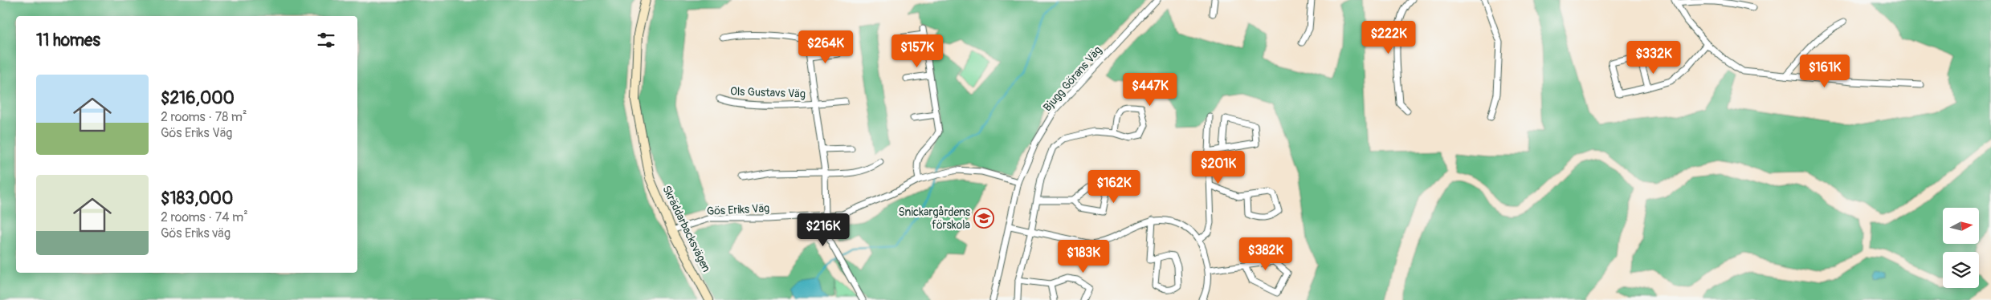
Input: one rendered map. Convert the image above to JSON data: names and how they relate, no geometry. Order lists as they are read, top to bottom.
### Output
{
  "streets": {
    "street": [
      "Bjugg Görans Väg",
      "Ols Gustavs Väg",
      "Gös Eriks Väg",
      "Skräddarbacksvägen"
    ]
  },
  "crossings": [
    ["Bjugg Görans Väg", "Gös Eriks Väg"],
    ["Ols Gustavs Väg", "Gös Eriks Väg"],
    ["Gös Eriks Väg", "Skräddarbacksvägen"]
  ],
  "places": {
    "school or university": ["Snickargårdens förskola"]
  },
  "north": "right",
  "page": {
    "heading": "11 homes",
    "price": [
      "$222K",
      "$264K",
      "$157K",
      "$332K",
      "$161K",
      "$447K",
      "$201K",
      "$162K",
      "$216K",
      "$382K",
      "$183K"
    ],
    "list": [
      {
        "name": "$216,000",
        "note": "2 rooms · 78 m² · Gös Eriks Väg"
      },
      {
        "name": "$183,000",
        "note": "2 rooms · 74 m² · Gös Eriks väg"
      }
    ]
  }
}
